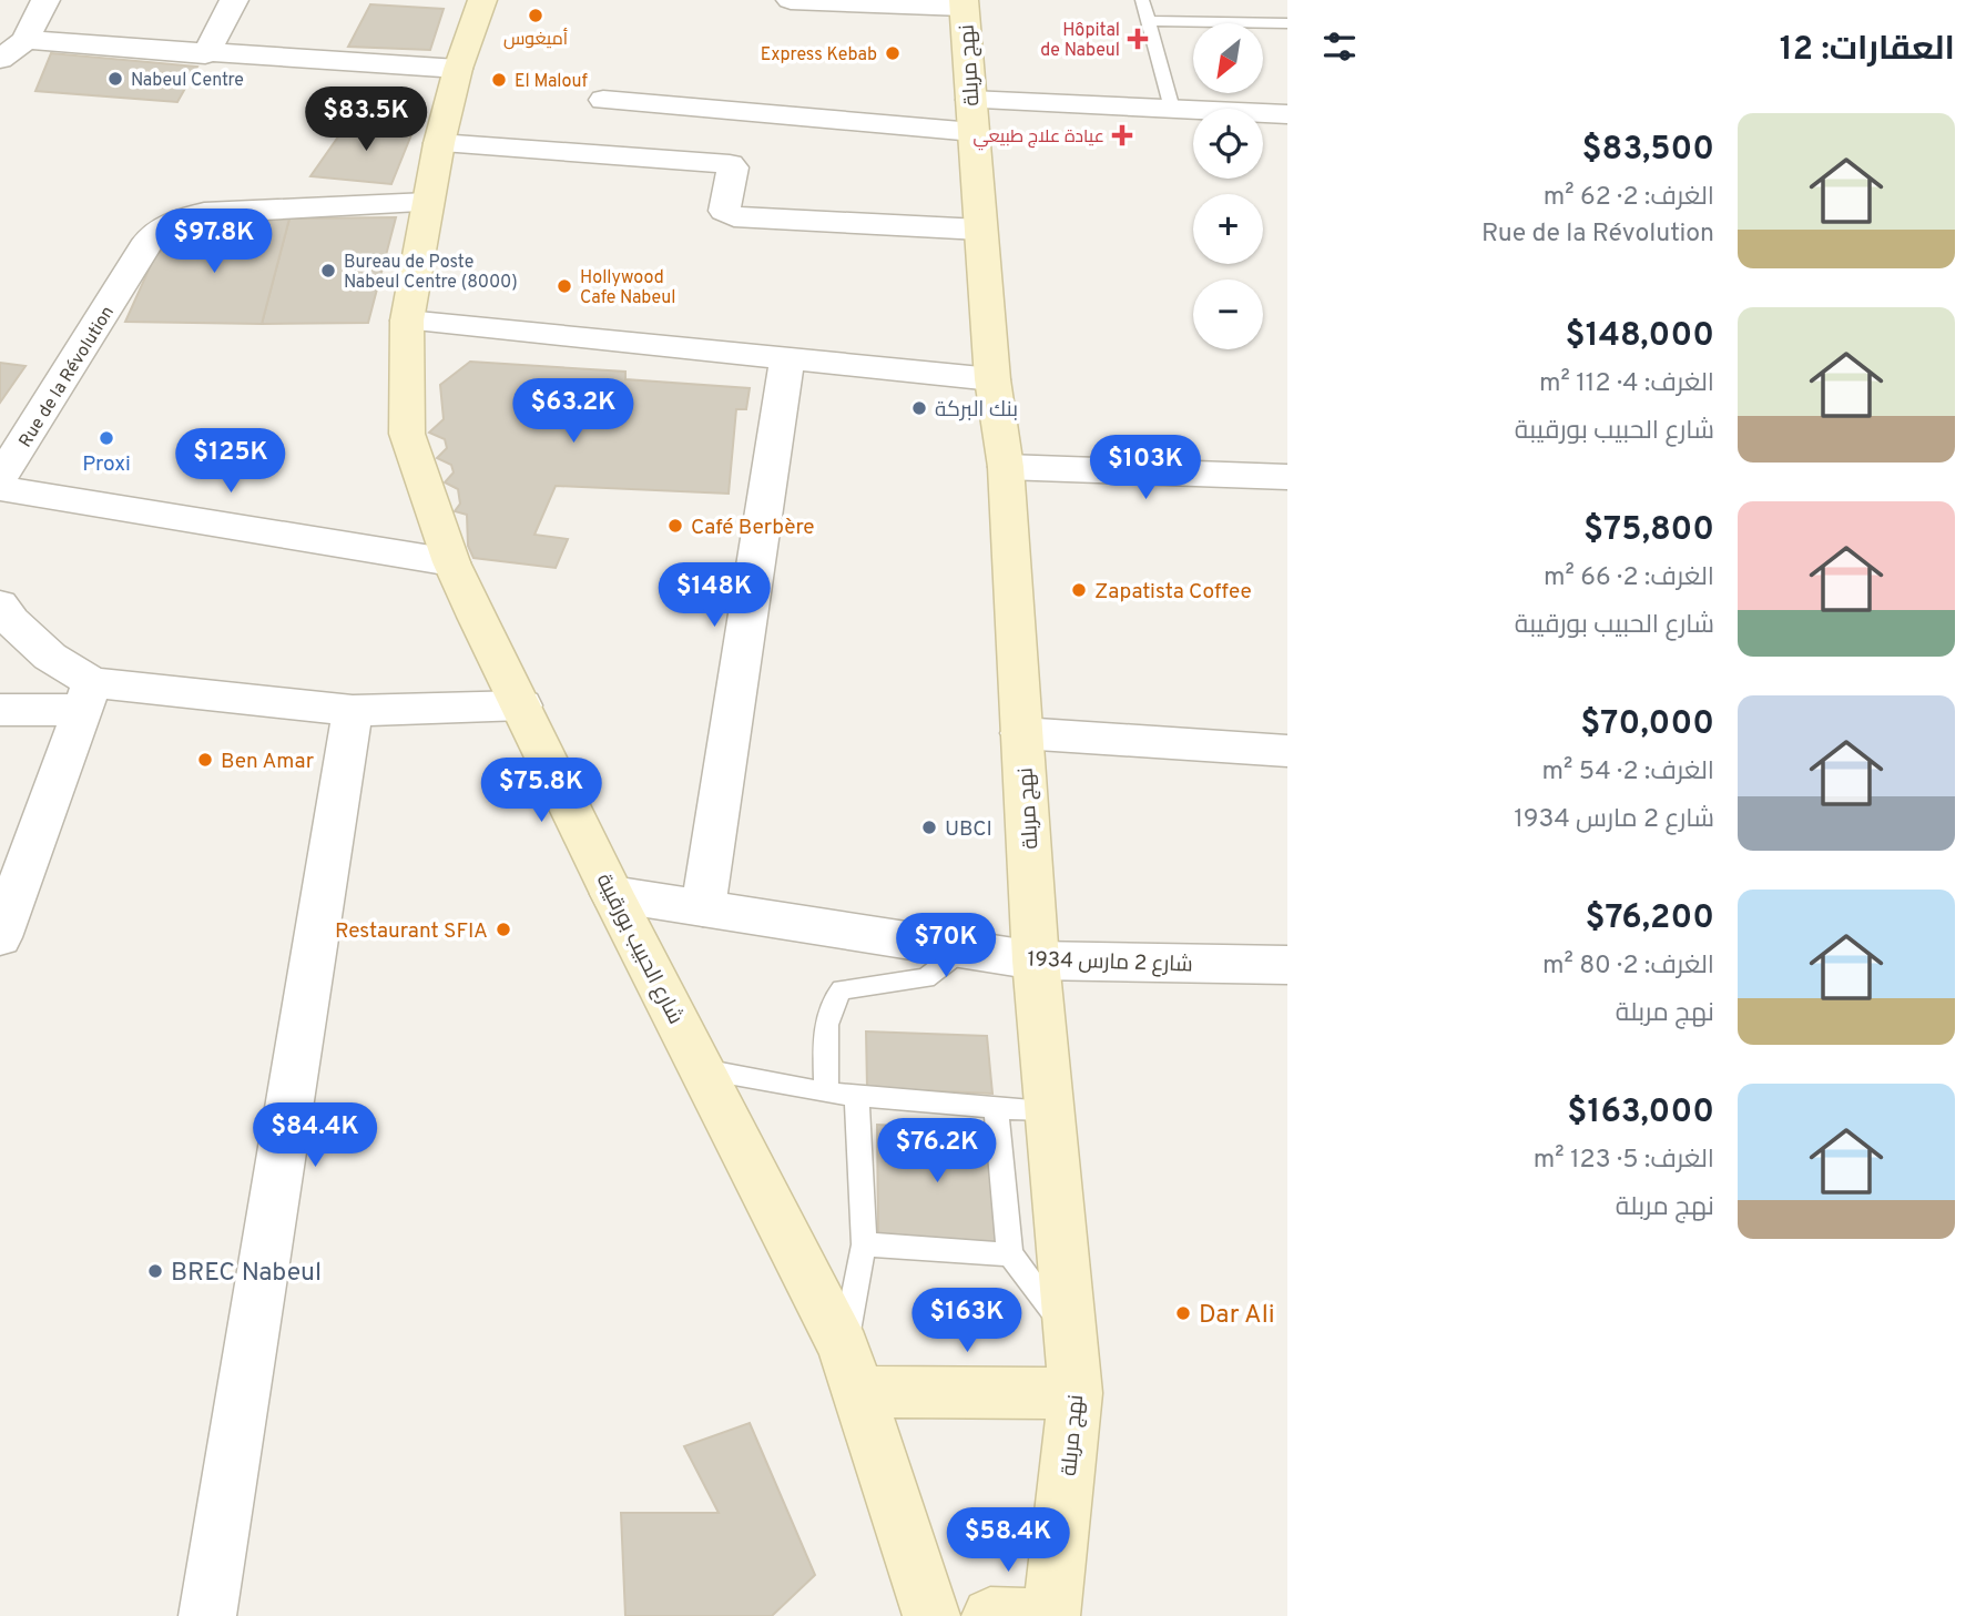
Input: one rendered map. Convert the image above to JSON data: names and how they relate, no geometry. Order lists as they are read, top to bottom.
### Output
{
  "streets": {
    "main road": ["نهج مربلة", "شارع الحبيب بورقيبة"],
    "street": ["Rue de la Révolution", "شارع 2 مارس 1934"]
  },
  "crossings": [
    ["نهج مربلة", "شارع 2 مارس 1934"],
    ["Rue de la Révolution", "شارع الحبيب بورقيبة"],
    ["شارع الحبيب بورقيبة", "شارع 2 مارس 1934"]
  ],
  "places": {
    "other": [
      "أميغوس",
      "Express Kebab",
      "Nabeul Centre",
      "El Malouf",
      "Bureau de Poste Nabeul Centre (8000)",
      "Hollywood Cafe Nabeul",
      "بنك البركة",
      "Proxi",
      "Café Berbère",
      "Zapatista Coffee",
      "Ben Amar",
      "UBCI",
      "Restaurant SFIA",
      "BREC Nabeul",
      "Dar Ali"
    ],
    "health": ["Hôpital de Nabeul", "عيادة علاج طبيعي"]
  },
  "north": "bottom left",
  "page": {
    "heading": "العقارات: 12",
    "map_buttons": ["+", "−"],
    "price": [
      "$83.5K",
      "$97.8K",
      "$63.2K",
      "$125K",
      "$103K",
      "$148K",
      "$75.8K",
      "$70K",
      "$84.4K",
      "$76.2K",
      "$163K",
      "$58.4K"
    ],
    "list": [
      {
        "name": "$83,500",
        "note": "الغرف: 2 · 62 m² · Rue de la Révolution"
      },
      {
        "name": "$148,000",
        "note": "الغرف: 4 · 112 m² · شارع الحبيب بورقيبة"
      },
      {
        "name": "$75,800",
        "note": "الغرف: 2 · 66 m² · شارع الحبيب بورقيبة"
      },
      {
        "name": "$70,000",
        "note": "الغرف: 2 · 54 m² · شارع 2 مارس 1934"
      },
      {
        "name": "$76,200",
        "note": "الغرف: 2 · 80 m² · نهج مربلة"
      },
      {
        "name": "$163,000",
        "note": "الغرف: 5 · 123 m² · نهج مربلة"
      }
    ]
  }
}
